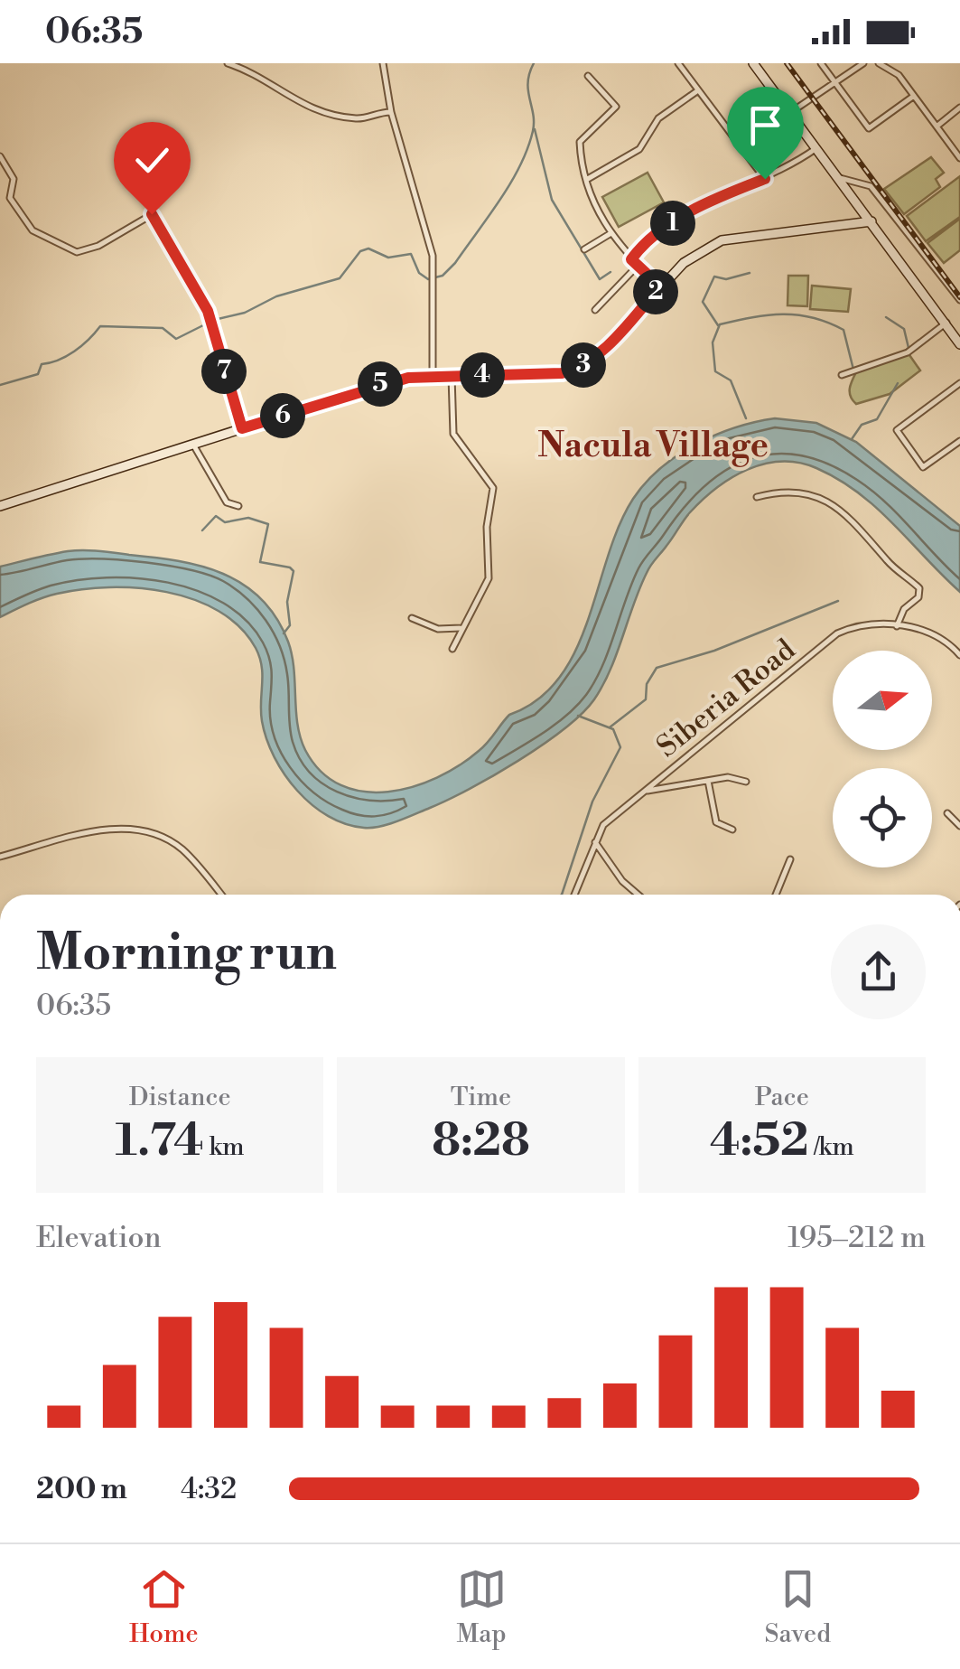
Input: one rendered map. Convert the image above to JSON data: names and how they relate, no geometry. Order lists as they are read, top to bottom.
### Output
{
  "streets": {
    "street": ["Siberia Road"]
  },
  "districts": ["Nacula Village"],
  "north": "right",
  "page": {
    "status": "06:35",
    "pins": [
      "1",
      "2",
      "3",
      "7",
      "4",
      "5",
      "6"
    ],
    "heading": ["Morning run", "06:35"],
    "stats": [
      ["Distance", "1.74 km"],
      ["Time", "8:28"],
      ["Pace", "4:52 /km"]
    ],
    "chart": ["Elevation", "195–212 m"],
    "list": [
      {
        "name": "200 m",
        "note": "4:32"
      }
    ],
    "tabs": ["Home", "Map", "Saved"]
  }
}
